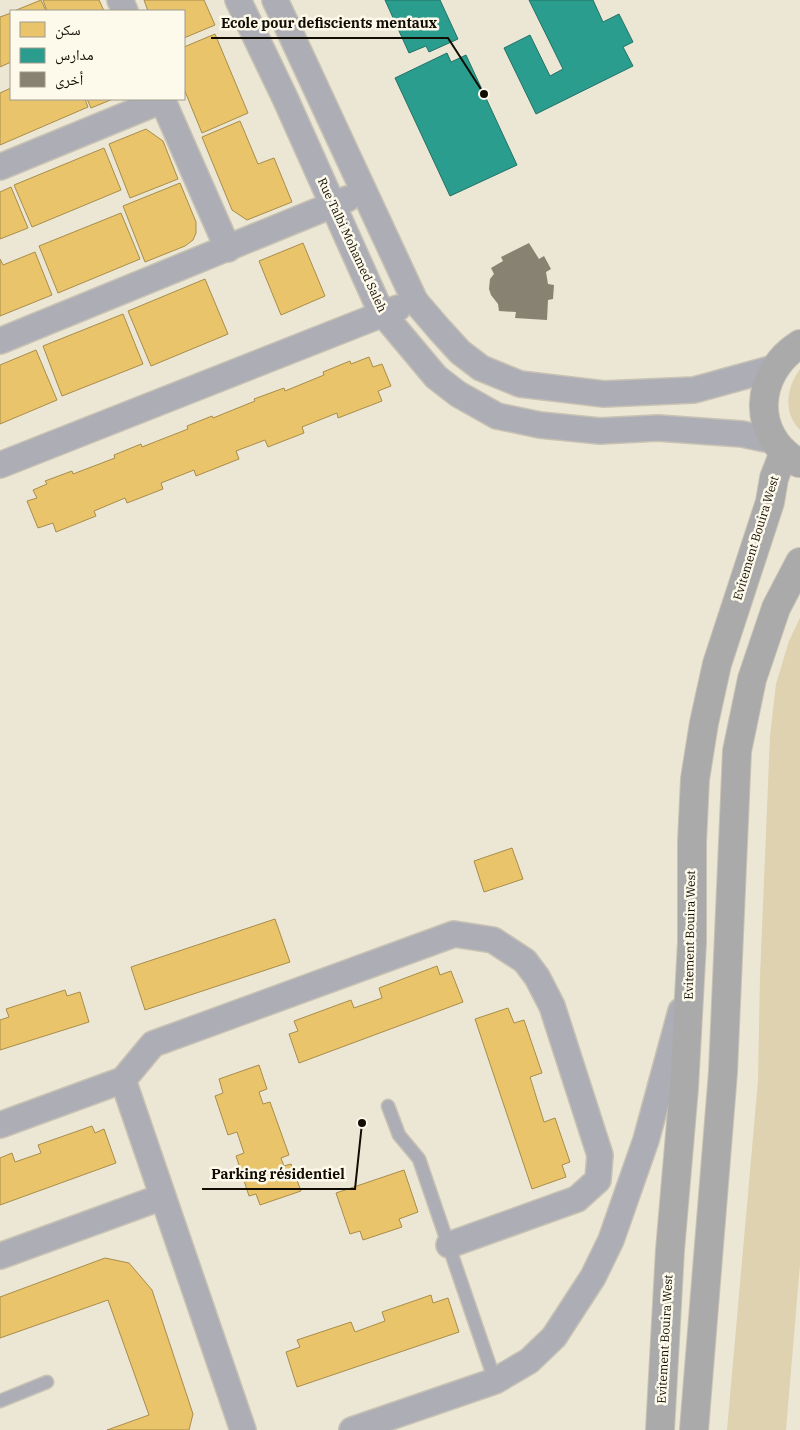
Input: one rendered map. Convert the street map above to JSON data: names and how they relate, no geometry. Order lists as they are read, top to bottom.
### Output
{
  "streets": {
    "highway": ["Evitement Bouira West"],
    "street": ["Rue Talbi Mohamed Saleh"]
  },
  "crossings": [
    ["Rue Talbi Mohamed Saleh", "Evitement Bouira West"]
  ],
  "places": ["Ecole pour defiscients mentaux", "Parking résidentiel"],
  "legend": ["سكن", "مدارس", "أخرى"]
}
